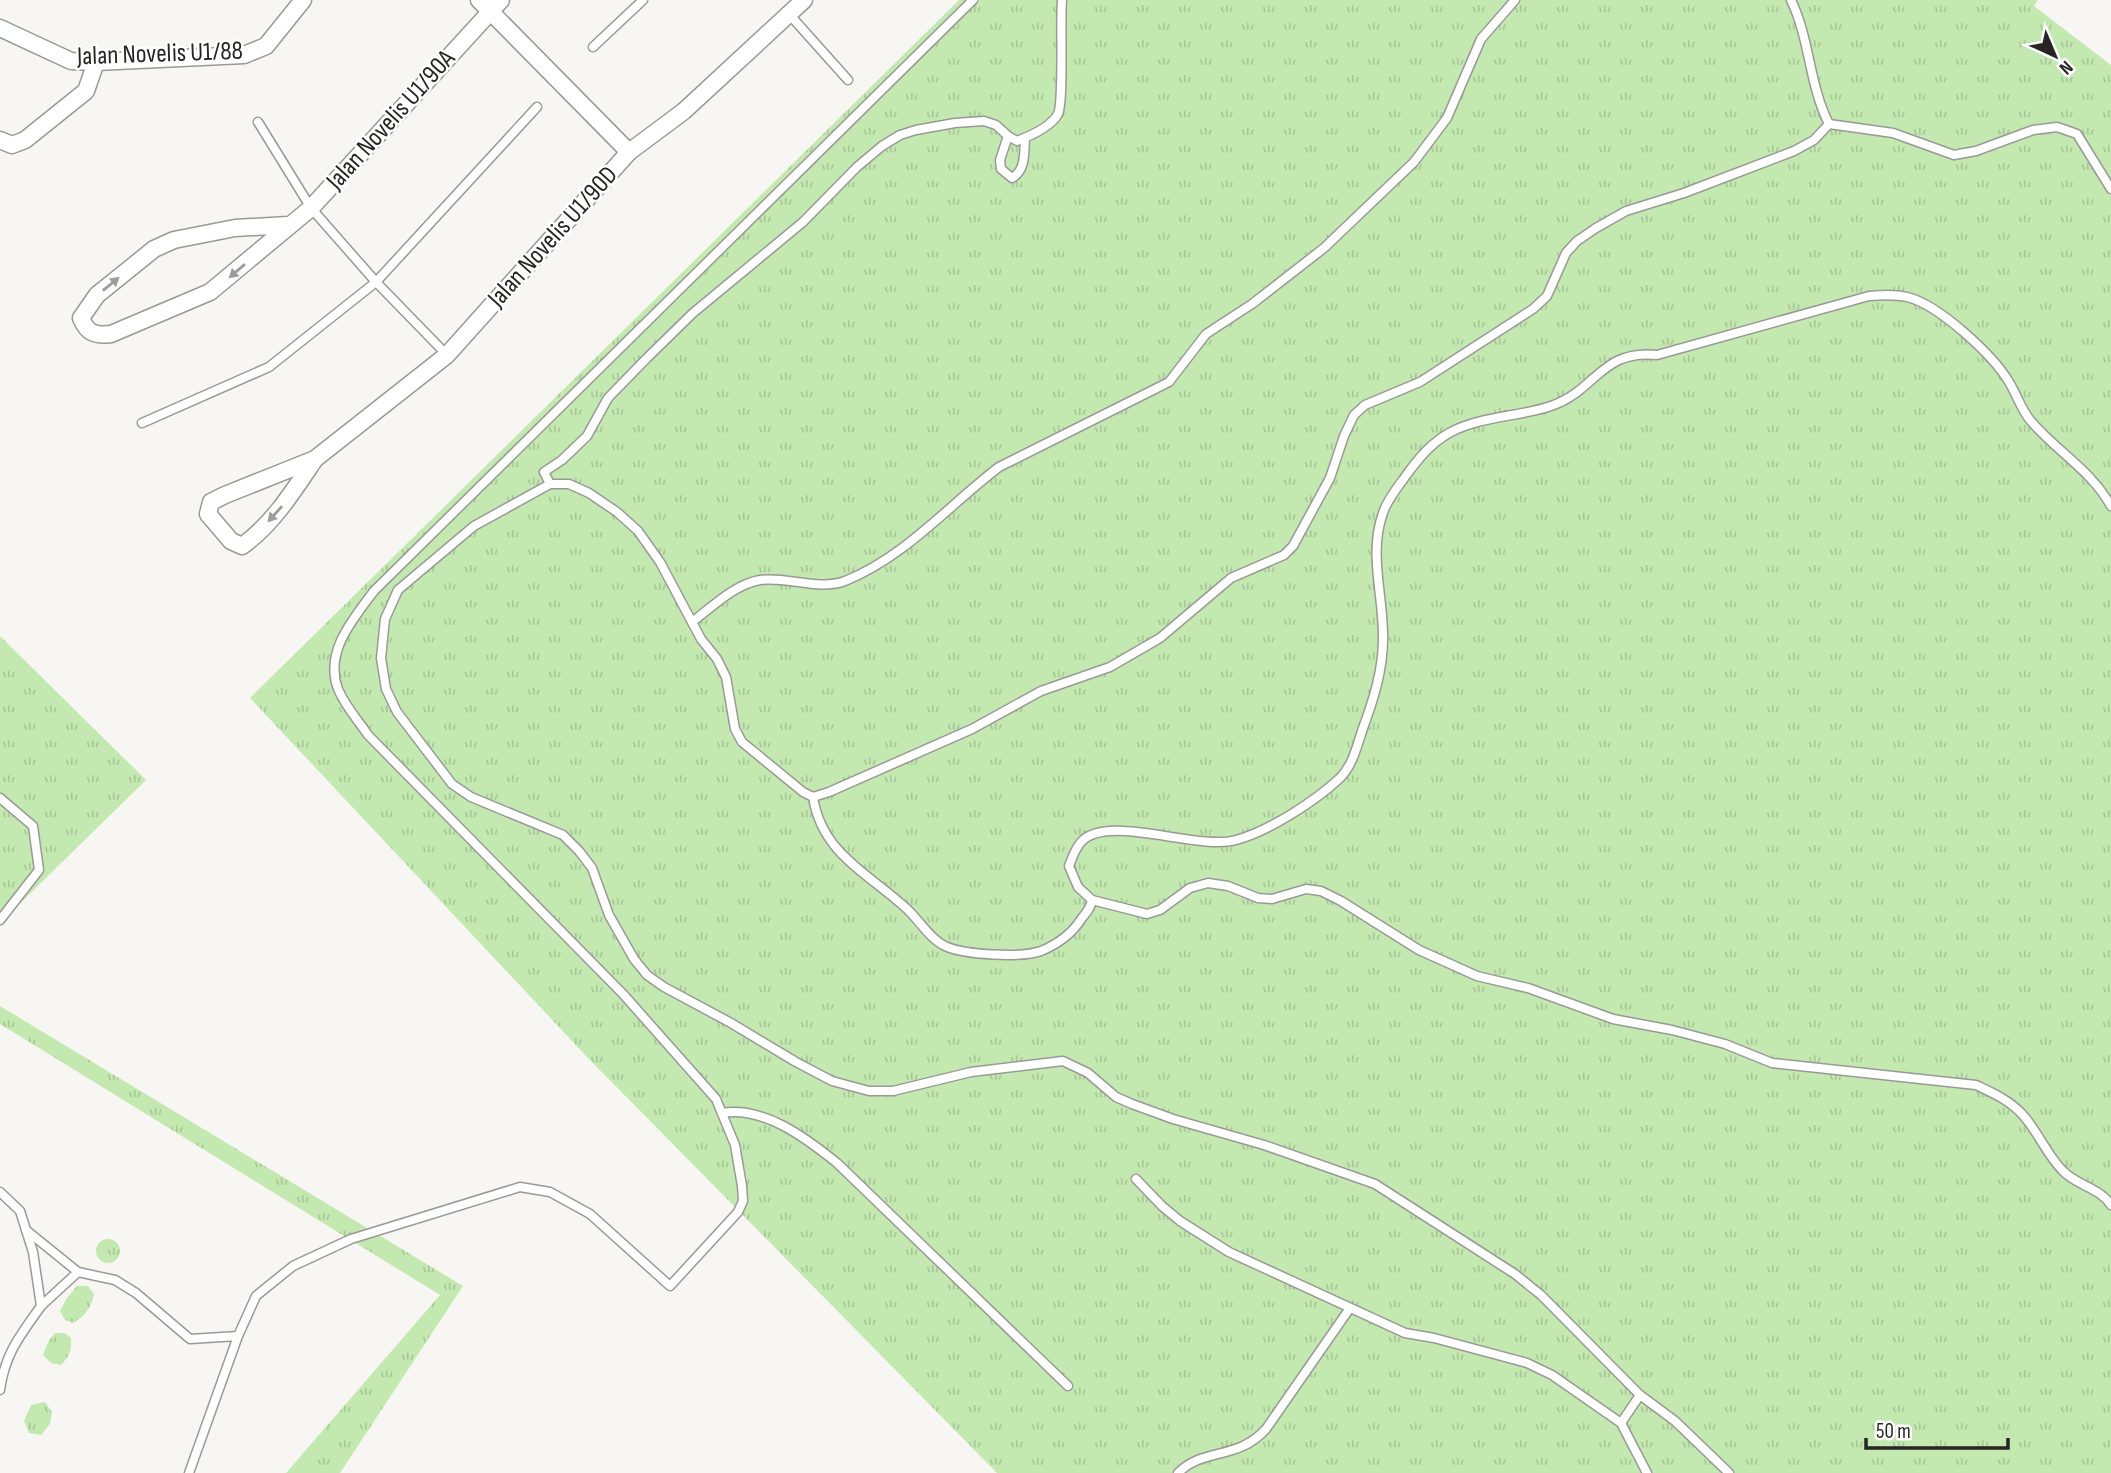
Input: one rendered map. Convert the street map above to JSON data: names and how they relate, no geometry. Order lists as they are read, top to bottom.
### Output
{
  "streets": {
    "street": ["Jalan Novelis U1/88", "Jalan Novelis U1/90A", "Jalan Novelis U1/90D"]
  },
  "crossings": [
    ["Jalan Novelis U1/90A", "Jalan Novelis U1/90D"]
  ],
  "scale_bar": "50 m",
  "north": "bottom right"
}
